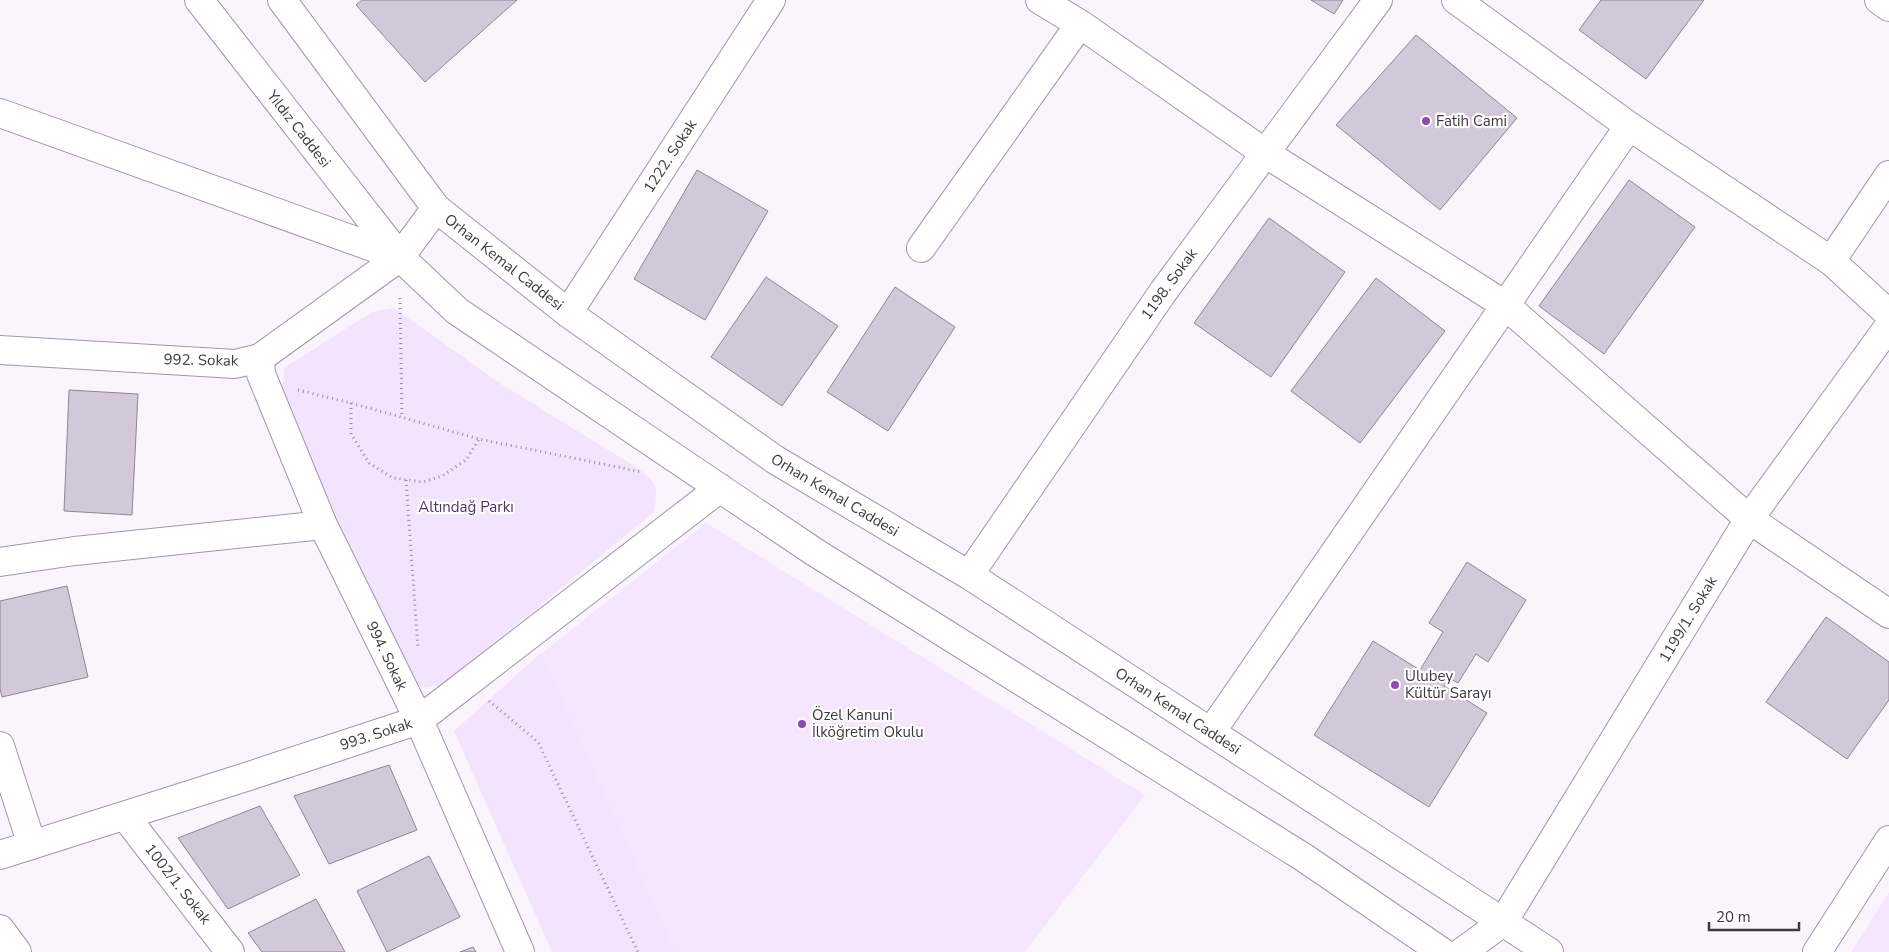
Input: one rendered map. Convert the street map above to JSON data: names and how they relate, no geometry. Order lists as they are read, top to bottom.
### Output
{
  "streets": {
    "street": [
      "Yıldız Caddesi",
      "1222. Sokak",
      "Orhan Kemal Caddesi",
      "1198. Sokak",
      "992. Sokak",
      "1199/1. Sokak",
      "994. Sokak",
      "993. Sokak",
      "1002/1. Sokak"
    ]
  },
  "crossings": [
    ["Yıldız Caddesi", "Orhan Kemal Caddesi"],
    ["Yıldız Caddesi", "992. Sokak"],
    ["1222. Sokak", "Orhan Kemal Caddesi"],
    ["Orhan Kemal Caddesi", "1198. Sokak"],
    ["Orhan Kemal Caddesi", "992. Sokak"],
    ["Orhan Kemal Caddesi", "1199/1. Sokak"],
    ["992. Sokak", "994. Sokak"],
    ["994. Sokak", "993. Sokak"],
    ["993. Sokak", "1002/1. Sokak"]
  ],
  "parks": ["Altındağ Parkı"],
  "places": ["Fatih Cami", "Ulubey Kültür Sarayı", "Özel Kanuni İlköğretim Okulu"],
  "scale_bar": "20 m"
}
